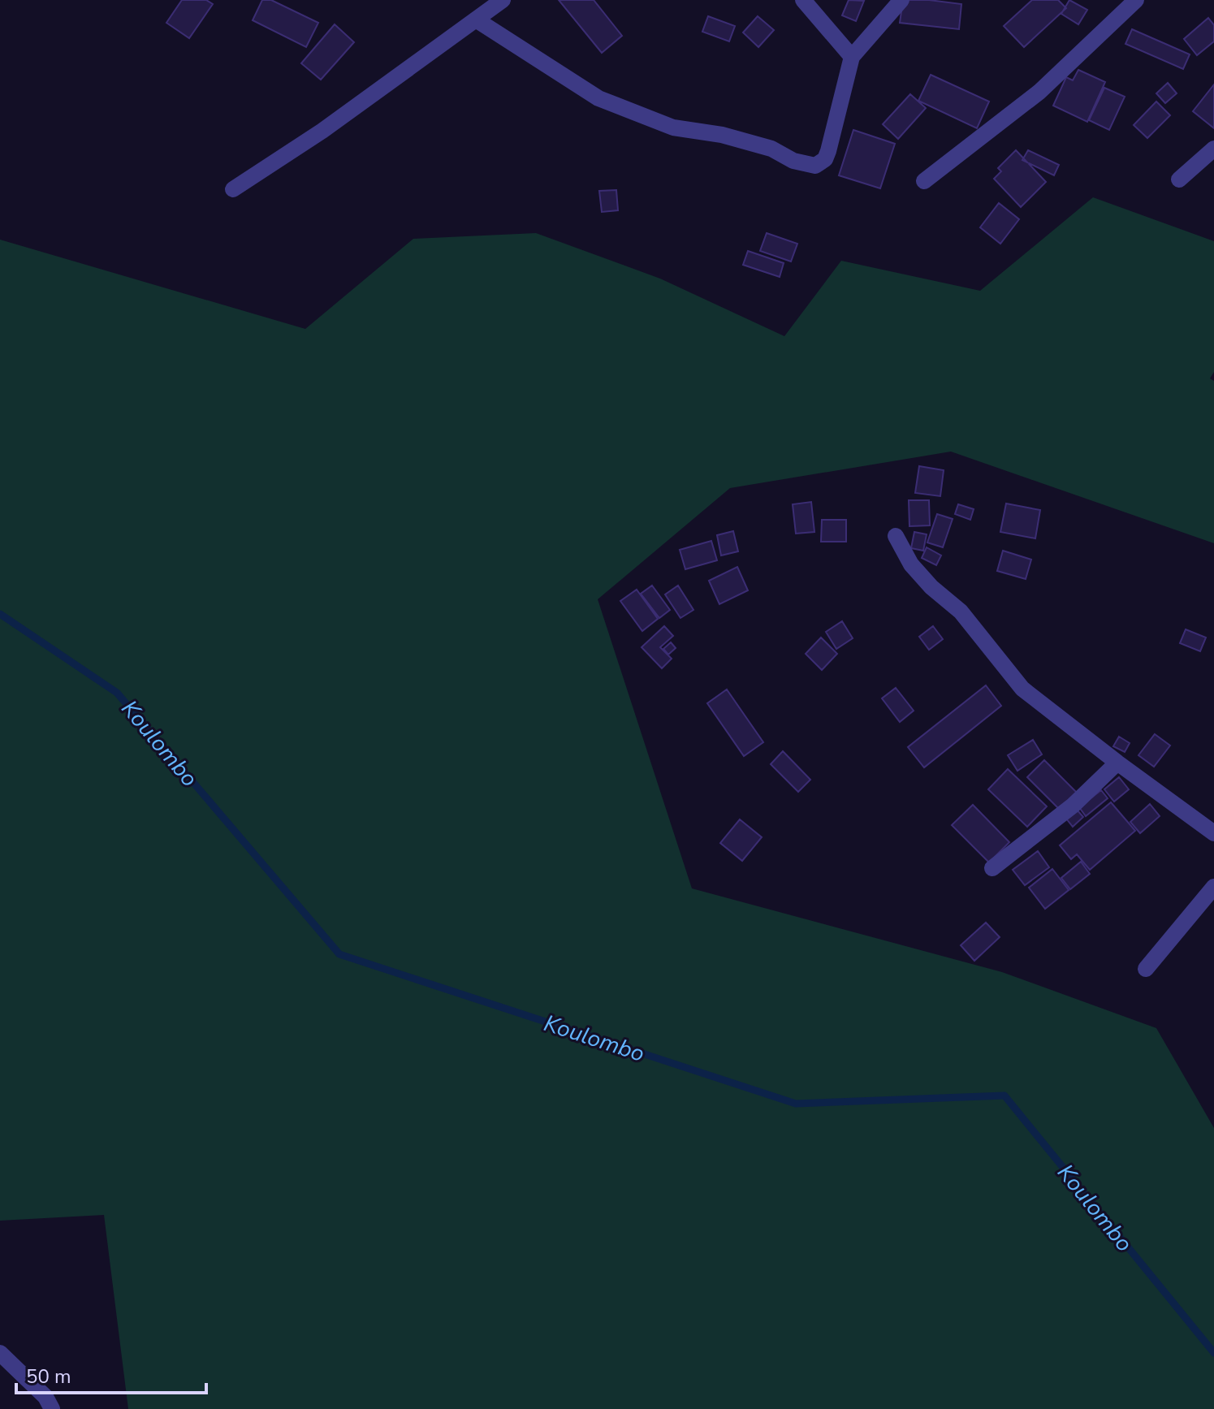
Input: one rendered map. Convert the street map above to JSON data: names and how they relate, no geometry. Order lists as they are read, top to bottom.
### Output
{
  "water": ["Koulombo"],
  "scale_bar": "50 m"
}
